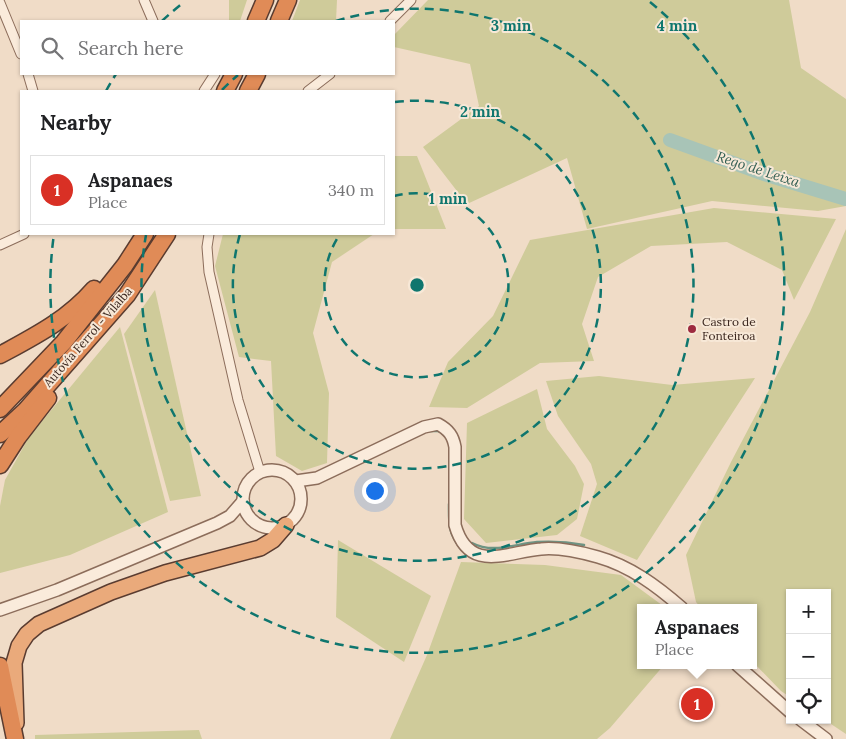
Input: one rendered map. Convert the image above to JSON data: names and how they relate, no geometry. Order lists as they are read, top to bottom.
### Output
{
  "streets": {
    "highway": ["Autovía Ferrol - Vilalba"]
  },
  "water": ["Rego de Leixa"],
  "places": ["Castro de Fonteiroa"],
  "page": {
    "search": "Search here",
    "heading": "Nearby",
    "list": [
      {
        "mark": "1",
        "name": "Aspanaes",
        "note": "Place",
        "value": "340 m"
      }
    ],
    "map_buttons": ["+", "−"],
    "popup": ["Aspanaes", "Place"],
    "pins": "1"
  },
  "rings": [
    "4 min",
    "3 min",
    "2 min",
    "1 min"
  ]
}
